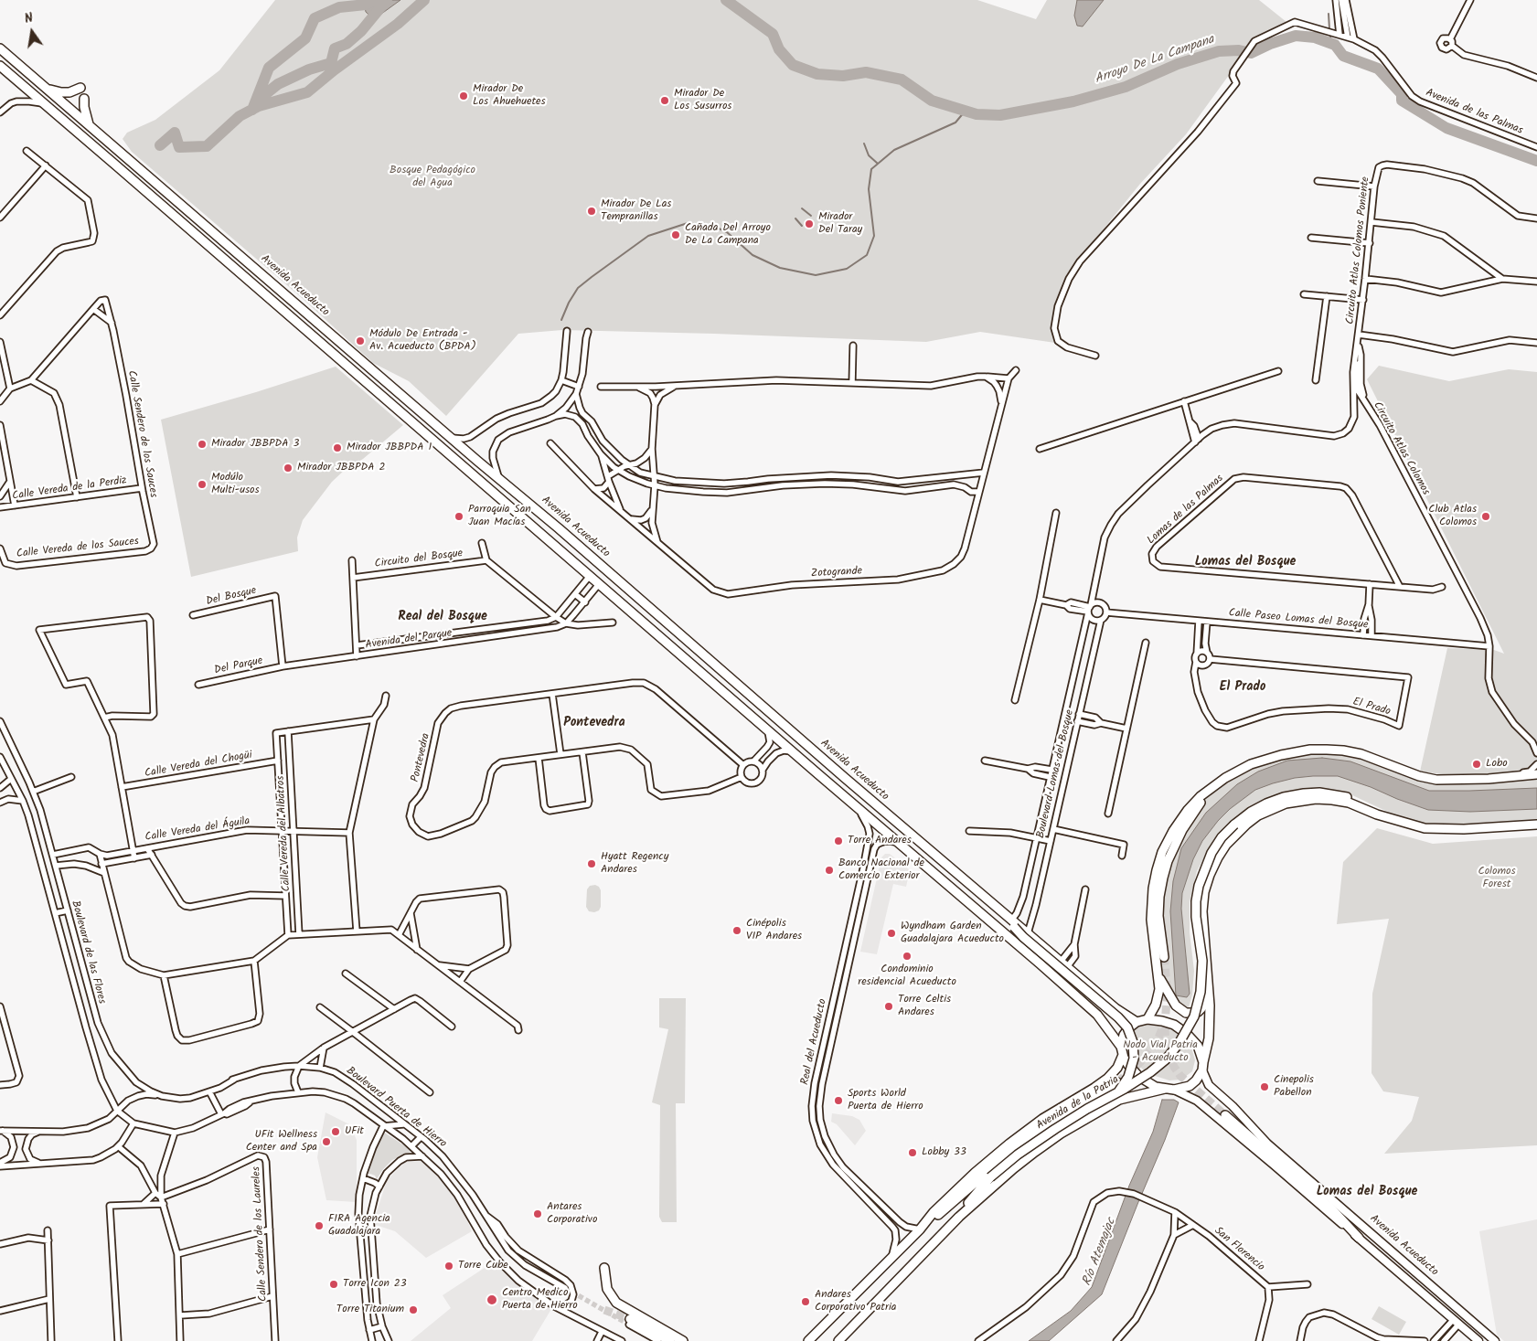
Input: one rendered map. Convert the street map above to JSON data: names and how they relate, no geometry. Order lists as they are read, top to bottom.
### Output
{
  "streets": {
    "main road": ["Avenida Acueducto", "Avenida de la Patria"],
    "street": [
      "Avenida de las Palmas",
      "Circuito Atlas Colomos Poniente",
      "Calle Sendero de los Sauces",
      "Circuito Atlas Colomos",
      "Calle Vereda de la Perdiz",
      "Lomas de las Palmas",
      "Calle Vereda de los Sauces",
      "Circuito del Bosque",
      "Zotogrande",
      "Del Bosque",
      "Calle Paseo Lomas del Bosque",
      "Avenida del Parque",
      "Del Parque",
      "El Prado",
      "Pontevedra",
      "Calle Vereda del Chogüi",
      "Boulevard Lomas del Bosque",
      "Calle Vereda del Águila",
      "Calle Vereda del Albatros",
      "Boulevard de las Flores",
      "Real del Acueducto",
      "Boulevard Puerta de Hierro",
      "Calle Sendero de los Laureles",
      "San Florencio"
    ]
  },
  "crossings": [
    ["Avenida Acueducto", "Boulevard Lomas del Bosque"],
    ["Avenida Acueducto", "Avenida de la Patria"],
    ["Calle Sendero de los Sauces", "Calle Vereda de la Perdiz"],
    ["Calle Sendero de los Sauces", "Calle Vereda de los Sauces"],
    ["Circuito Atlas Colomos", "Calle Paseo Lomas del Bosque"],
    ["Circuito Atlas Colomos", "Boulevard Lomas del Bosque"],
    ["Del Bosque", "Avenida del Parque"],
    ["Del Bosque", "Del Parque"],
    ["Calle Paseo Lomas del Bosque", "Boulevard Lomas del Bosque"],
    ["Avenida del Parque", "Del Parque"],
    ["Calle Vereda del Chogüi", "Calle Vereda del Albatros"],
    ["Calle Vereda del Águila", "Calle Vereda del Albatros"],
    ["Calle Vereda del Águila", "Boulevard de las Flores"],
    ["Boulevard de las Flores", "Boulevard Puerta de Hierro"],
    ["Real del Acueducto", "Avenida de la Patria"]
  ],
  "districts": [
    "Lomas del Bosque",
    "Real del Bosque",
    "El Prado",
    "Pontevedra",
    "Lomas del Bosque"
  ],
  "water": ["Arroyo De La Campana", "Río Atemajac"],
  "parks": ["Bosque Pedagógico del Agua", "Colomos Forest", "Nodo Vial Patria - Acueducto"],
  "places": [
    "Mirador De Los Ahuehuetes",
    "Mirador De Los Susurros",
    "Mirador De Las Tempranillas",
    "Mirador Del Taray",
    "Cañada Del Arroyo De La Campana",
    "Módulo De Entrada - Av. Acueducto (BPDA)",
    "Mirador JBBPDA 3",
    "Mirador JBBPDA 1",
    "Mirador JBBPDA 2",
    "Modúlo Multi-usos",
    "Parroquia San Juan Macías",
    "Club Atlas Colomos",
    "Lobo",
    "Torre Andares",
    "Hyatt Regency Andares",
    "Banco Nacional de Comercio Exterior",
    "Cinépolis VIP Andares",
    "Wyndham Garden Guadalajara Acueducto",
    "Condominio residencial Acueducto",
    "Torre Celtis Andares",
    "Cinepolis Pabellon",
    "Sports World Puerta de Hierro",
    "UFit",
    "UFit Wellness Center and Spa",
    "Lobby 33",
    "Antares Corporativo",
    "FIRA Agencia Guadalajara",
    "Torre Cube",
    "Torre Icon 23",
    "Centro Medico Puerta de Hierro",
    "Andares Corporativo Patria",
    "Torre Titanium"
  ],
  "north": "top"
}
